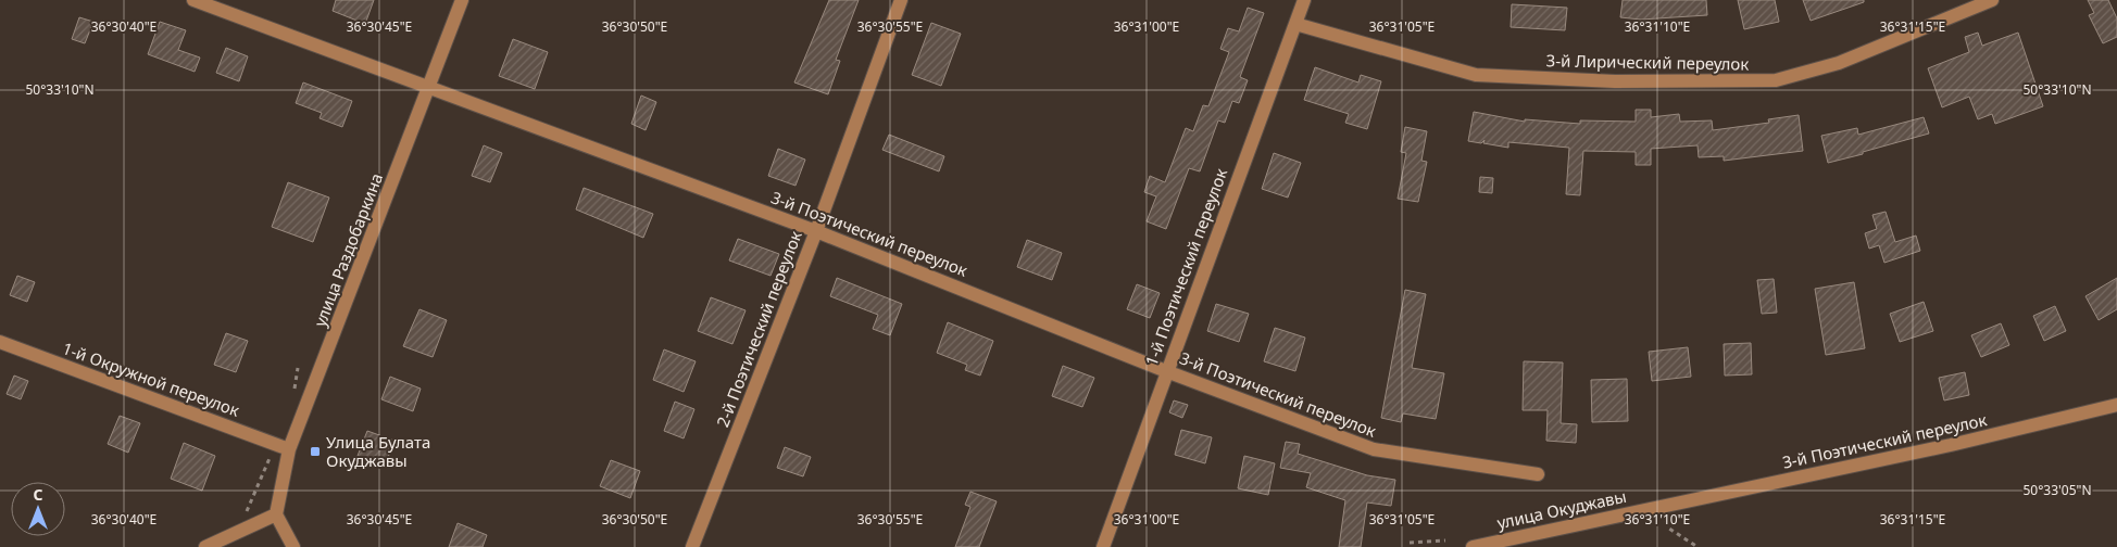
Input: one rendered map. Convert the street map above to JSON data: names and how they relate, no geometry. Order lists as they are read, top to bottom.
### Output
{
  "streets": {
    "street": [
      "3-й Лирический переулок",
      "3-й Поэтический переулок",
      "улица Раздобаркина",
      "1-й Поэтический переулок",
      "2-й Поэтический переулок",
      "1-й Окружной переулок",
      "улица Окуджавы"
    ]
  },
  "crossings": [
    ["3-й Лирический переулок", "1-й Поэтический переулок"],
    ["3-й Поэтический переулок", "улица Раздобаркина"],
    ["3-й Поэтический переулок", "1-й Поэтический переулок"],
    ["3-й Поэтический переулок", "2-й Поэтический переулок"],
    ["3-й Поэтический переулок", "улица Окуджавы"],
    ["улица Раздобаркина", "1-й Окружной переулок"]
  ],
  "places": {
    "transit": ["Улица Булата Окуджавы"]
  },
  "north": "top",
  "coordinates": [
    "36°30'40\"E",
    "36°30'45\"E",
    "36°30'50\"E",
    "36°30'55\"E",
    "36°31'00\"E",
    "36°31'05\"E",
    "36°31'10\"E",
    "36°31'15\"E",
    "50°33'10\"N",
    "50°33'05\"N"
  ]
}
